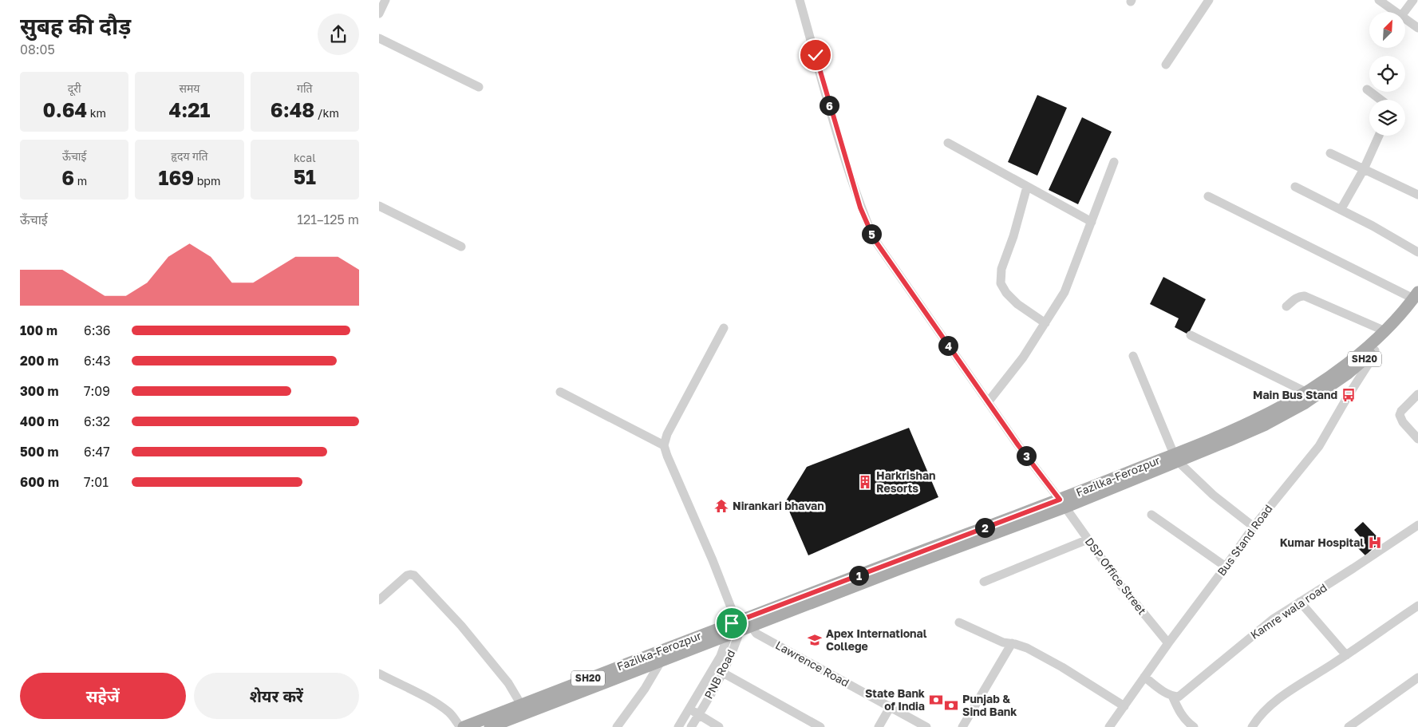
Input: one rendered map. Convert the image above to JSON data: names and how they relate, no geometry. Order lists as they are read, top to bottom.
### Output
{
  "streets": {
    "main road": ["SH20", "Fazilka-Ferozpur"],
    "street": [
      "Bus Stand Road",
      "DSP Office Street",
      "Kamre wala road",
      "Lawrence Road",
      "PNB Road"
    ]
  },
  "crossings": [
    ["SH20", "Fazilka-Ferozpur"],
    ["SH20", "Bus Stand Road"],
    ["Fazilka-Ferozpur", "DSP Office Street"],
    ["Fazilka-Ferozpur", "Lawrence Road"],
    ["Fazilka-Ferozpur", "PNB Road"],
    ["Bus Stand Road", "DSP Office Street"],
    ["Lawrence Road", "PNB Road"]
  ],
  "places": {
    "bus stop": ["Main Bus Stand"],
    "building": ["Harkrishan Resorts"],
    "temple": ["Nirankari bhavan"],
    "hospital": ["Kumar Hospital"],
    "school or university": ["Apex International College"],
    "bank": ["State Bank of India", "Punjab & Sind Bank"]
  },
  "north": "top right",
  "page": {
    "heading": ["सुबह की दौड़", "08:05"],
    "stats": [
      ["दूरी", "0.64 km"],
      ["समय", "4:21"],
      ["गति", "6:48 /km"],
      ["ऊँचाई", "6 m"],
      ["हृदय गति", "169 bpm"],
      ["kcal", "51"]
    ],
    "pins": [
      "6",
      "5",
      "4",
      "3",
      "2",
      "1"
    ],
    "chart": ["ऊँचाई", "121–125 m"],
    "list": [
      {
        "name": "100 m",
        "note": "6:36"
      },
      {
        "name": "200 m",
        "note": "6:43"
      },
      {
        "name": "300 m",
        "note": "7:09"
      },
      {
        "name": "400 m",
        "note": "6:32"
      },
      {
        "name": "500 m",
        "note": "6:47"
      },
      {
        "name": "600 m",
        "note": "7:01"
      }
    ],
    "buttons": ["सहेजें", "शेयर करें"]
  }
}
